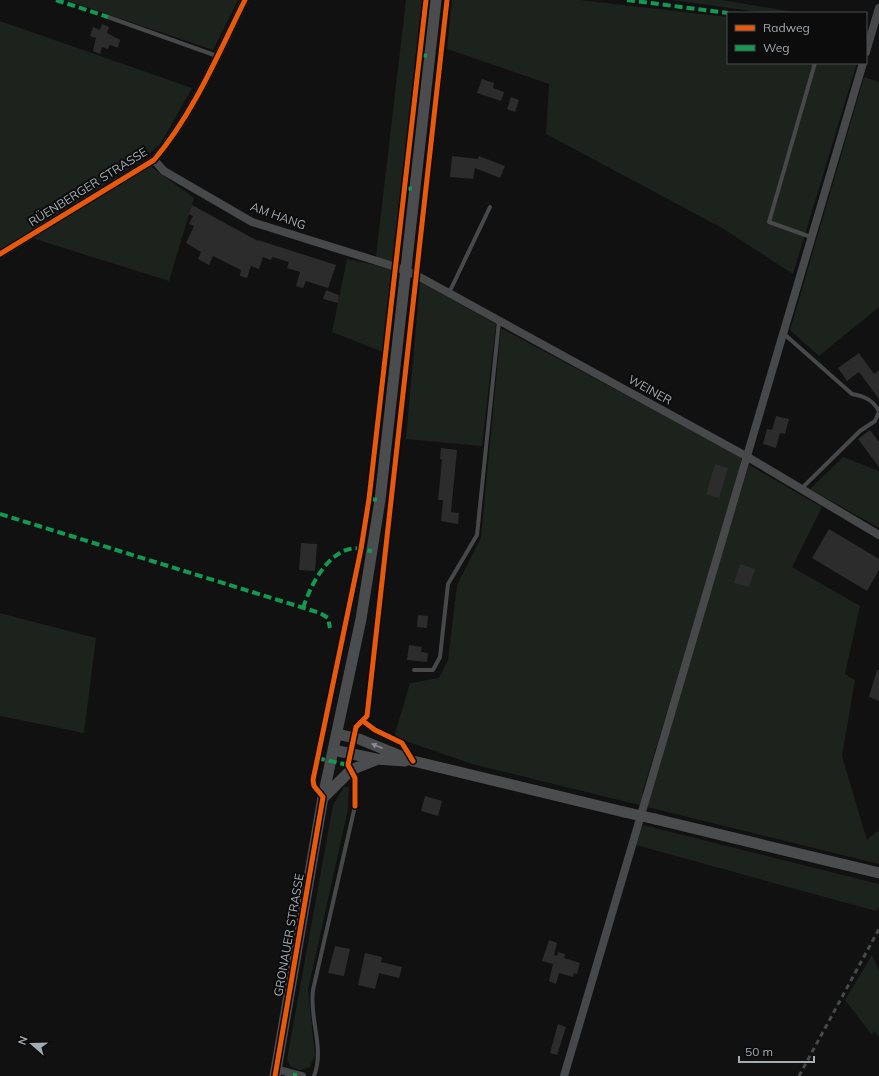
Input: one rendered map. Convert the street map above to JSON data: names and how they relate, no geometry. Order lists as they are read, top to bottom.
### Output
{
  "streets": {
    "main road": ["GRONAUER STRASSE"],
    "street": ["RÜENBERGER STRASSE", "AM HANG", "WEINER"]
  },
  "crossings": [
    ["RÜENBERGER STRASSE", "AM HANG"],
    ["AM HANG", "WEINER"],
    ["AM HANG", "GRONAUER STRASSE"],
    ["WEINER", "GRONAUER STRASSE"]
  ],
  "legend": ["Radweg", "Weg"],
  "scale_bar": "50 m",
  "north": "left"
}
